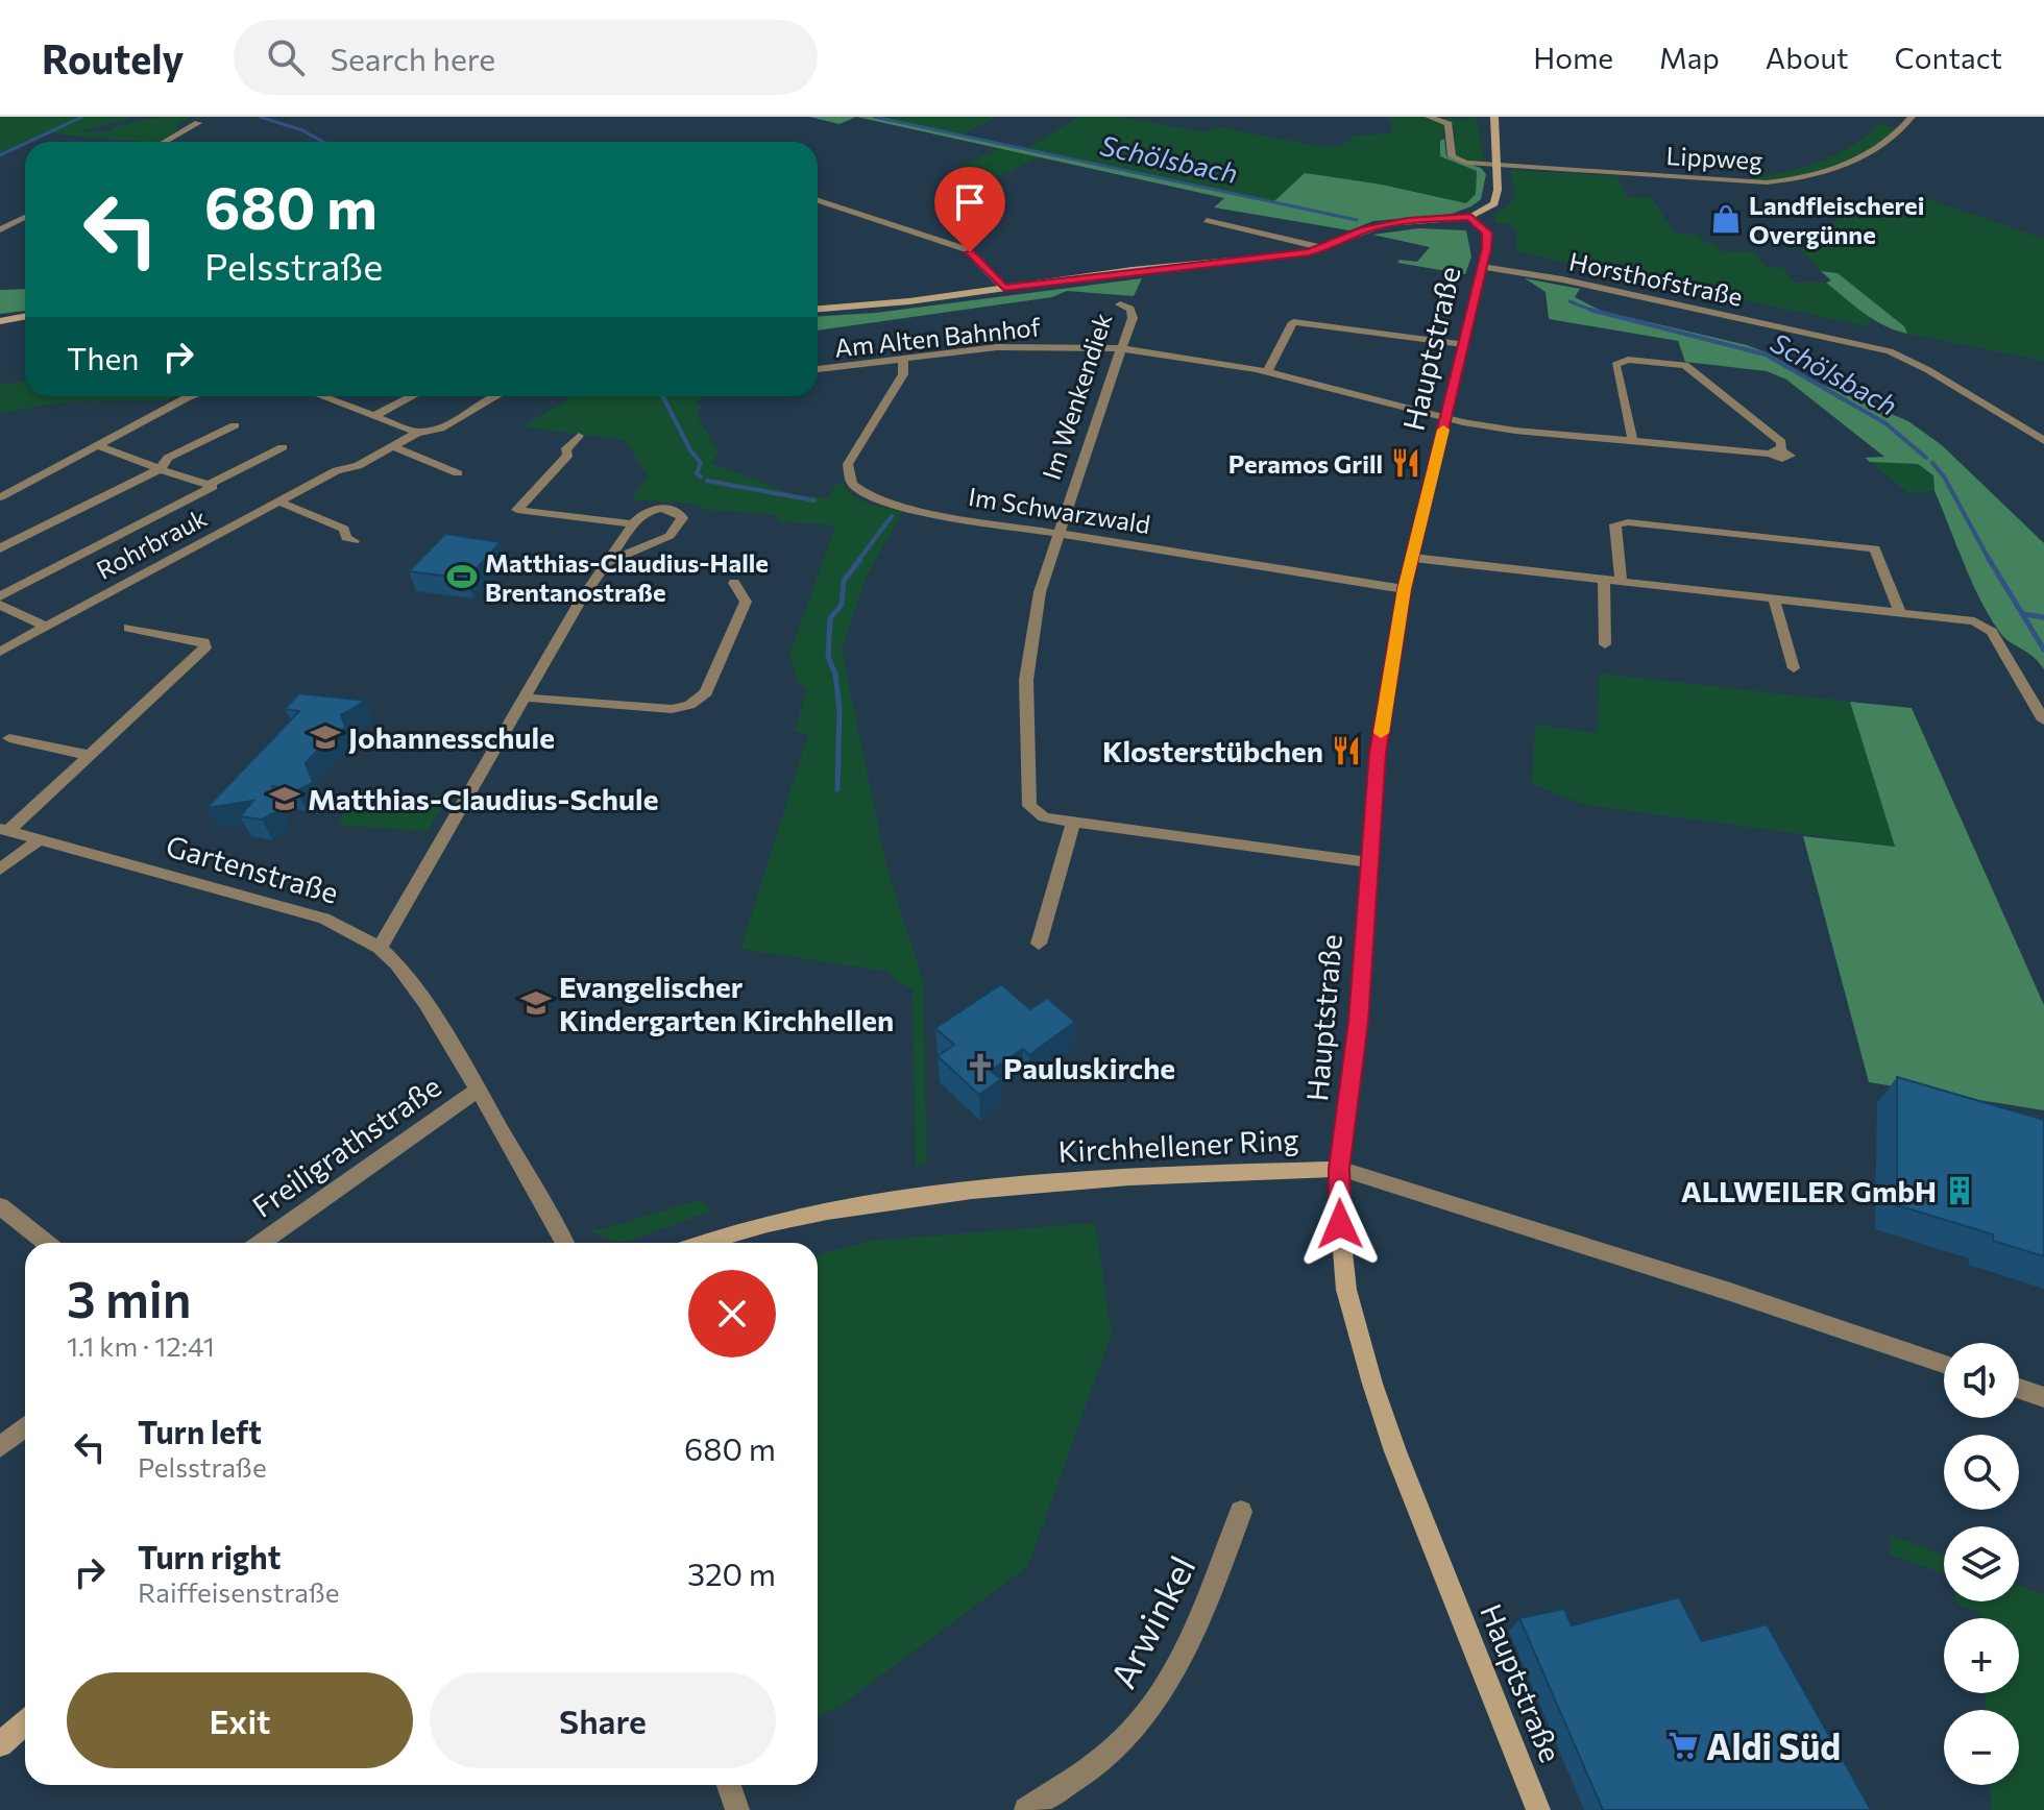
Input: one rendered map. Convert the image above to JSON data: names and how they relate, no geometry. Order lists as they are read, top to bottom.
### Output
{
  "streets": {
    "street": [
      "Lippweg",
      "Horsthofstraße",
      "Am Alten Bahnhof",
      "Hauptstraße",
      "Im Wenkendiek",
      "Im Schwarzwald",
      "Rohrbrauk",
      "Gartenstraße",
      "Kirchhellener Ring",
      "Freiligrathstraße",
      "Arwinkel"
    ]
  },
  "crossings": [
    ["Horsthofstraße", "Hauptstraße"],
    ["Am Alten Bahnhof", "Hauptstraße"],
    ["Am Alten Bahnhof", "Im Wenkendiek"],
    ["Am Alten Bahnhof", "Im Schwarzwald"],
    ["Hauptstraße", "Im Wenkendiek"],
    ["Hauptstraße", "Im Schwarzwald"],
    ["Hauptstraße", "Kirchhellener Ring"],
    ["Im Wenkendiek", "Im Schwarzwald"],
    ["Gartenstraße", "Freiligrathstraße"]
  ],
  "water": ["Schölsbach"],
  "places": {
    "shop": ["Landfleischerei Overgünne"],
    "restaurant": ["Peramos Grill", "Klosterstübchen"],
    "sports": ["Matthias-Claudius-Halle Brentanostraße"],
    "school or university": ["Johannesschule", "Matthias-Claudius-Schule", "Evangelischer Kindergarten Kirchhellen"],
    "church": ["Pauluskirche"],
    "building": ["ALLWEILER GmbH"],
    "supermarket": ["Aldi Süd"]
  },
  "page": {
    "header": "Routely",
    "search": "Search here",
    "nav": [
      "Home",
      "Map",
      "About",
      "Contact"
    ],
    "turn": ["680 m", "Pelsstraße"],
    "then": "Then",
    "heading": ["3 min", "1.1 km · 12:41"],
    "map_buttons": ["+", "−"],
    "list": [
      {
        "name": "Turn left",
        "note": "Pelsstraße",
        "value": "680 m"
      },
      {
        "name": "Turn right",
        "note": "Raiffeisenstraße",
        "value": "320 m"
      }
    ],
    "buttons": ["Exit", "Share"]
  }
}
